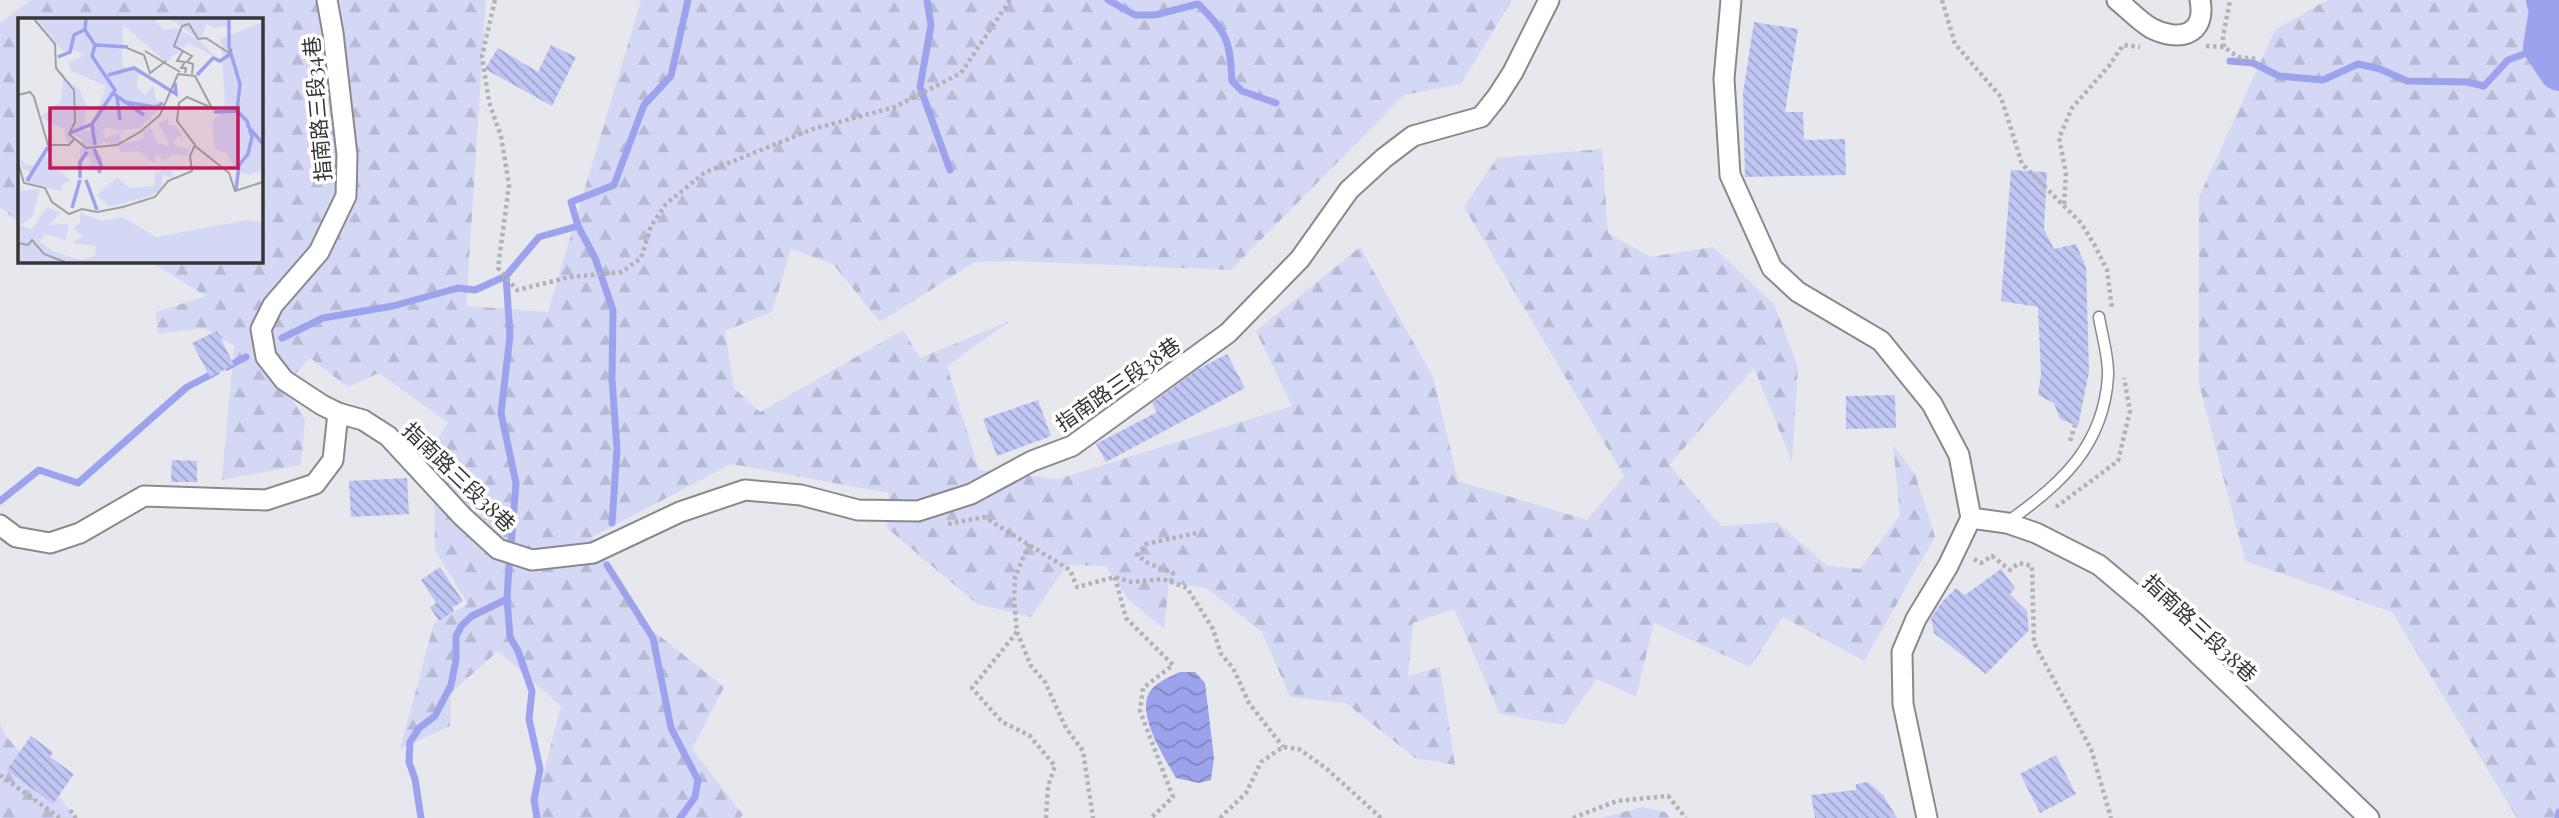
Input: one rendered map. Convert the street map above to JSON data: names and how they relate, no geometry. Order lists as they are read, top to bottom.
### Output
{
  "streets": {
    "street": ["指南路三段34巷", "指南路三段38巷"]
  },
  "crossings": [
    ["指南路三段34巷", "指南路三段38巷"]
  ]
}
